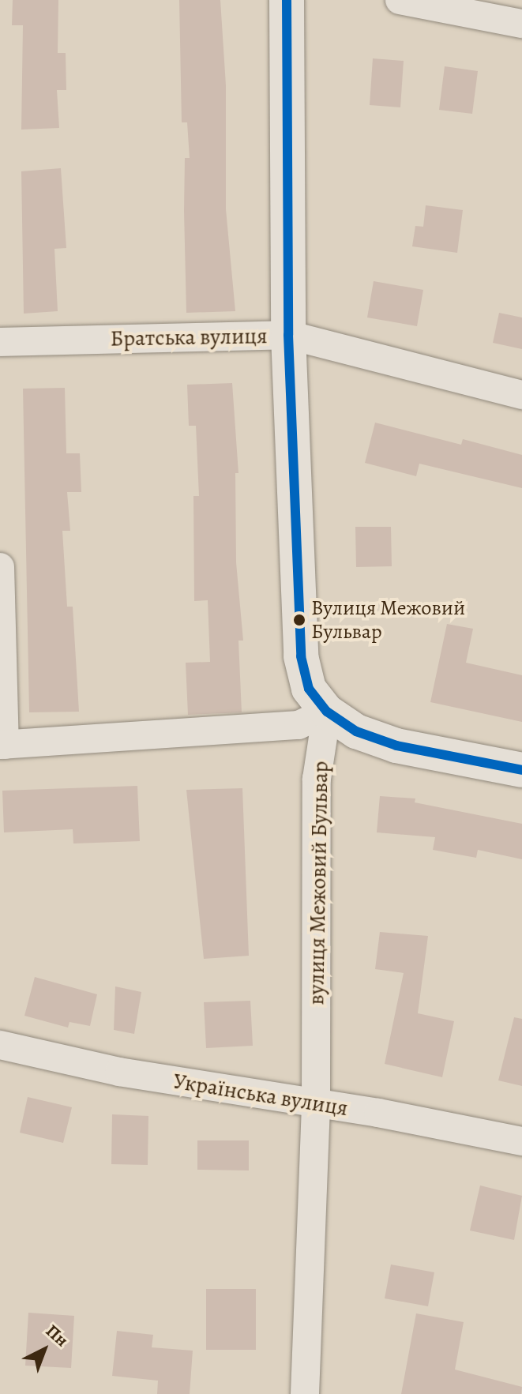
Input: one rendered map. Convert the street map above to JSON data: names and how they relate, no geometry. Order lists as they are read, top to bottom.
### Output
{
  "streets": {
    "street": ["Братська вулиця", "вулиця Межовий Бульвар", "Українська вулиця"]
  },
  "crossings": [
    ["вулиця Межовий Бульвар", "Українська вулиця"]
  ],
  "places": ["Вулиця Межовий Бульвар"],
  "north": "top right"
}
